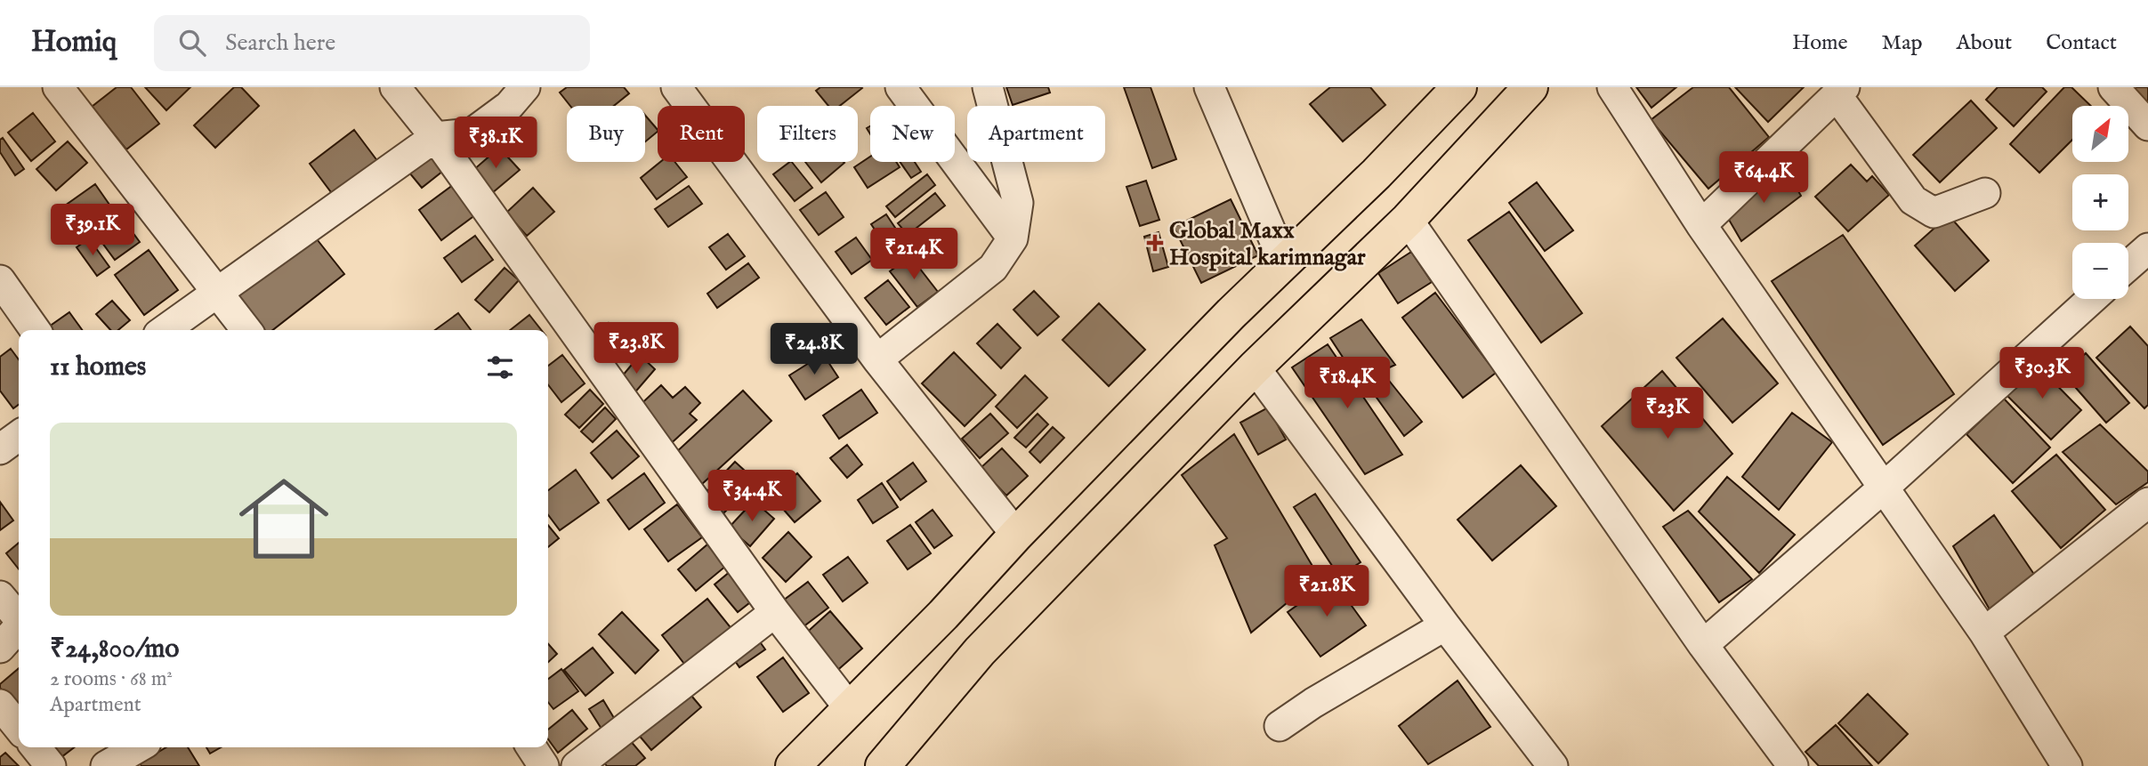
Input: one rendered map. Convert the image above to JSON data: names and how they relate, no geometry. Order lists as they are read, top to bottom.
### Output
{
  "places": {
    "health": ["Global Maxx Hospital karimnagar"]
  },
  "north": "top right",
  "page": {
    "header": "Homiq",
    "search": "Search here",
    "nav": [
      "Home",
      "Map",
      "About",
      "Contact"
    ],
    "map_buttons": ["+", "−"],
    "chip": [
      "Buy",
      "Rent",
      "Filters",
      "New",
      "Apartment"
    ],
    "price": [
      "₹38.1K",
      "₹64.4K",
      "₹39.1K",
      "₹21.4K",
      "₹23.8K",
      "₹24.8K",
      "₹30.3K",
      "₹18.4K",
      "₹23K",
      "₹34.4K",
      "₹21.8K"
    ],
    "heading": "11 homes",
    "list": [
      {
        "name": "₹24,800/mo",
        "note": "2 rooms · 68 m² · Apartment"
      }
    ]
  }
}
